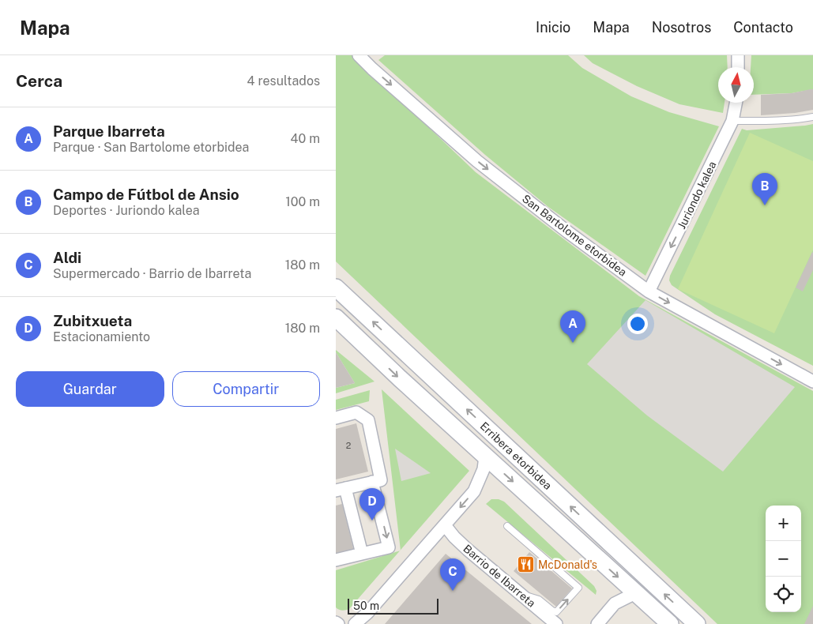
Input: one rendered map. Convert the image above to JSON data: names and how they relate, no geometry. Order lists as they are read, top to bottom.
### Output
{
  "streets": {
    "main road": ["Erribera etorbidea"],
    "street": ["Juriondo kalea", "San Bartolome etorbidea", "Barrio de Ibarreta"]
  },
  "crossings": [
    ["Juriondo kalea", "San Bartolome etorbidea"]
  ],
  "one_way": ["Juriondo kalea", "San Bartolome etorbidea"],
  "places": {
    "restaurant": ["McDonald's"]
  },
  "house_numbers": ["2"],
  "scale_bar": "50 m",
  "north": "top",
  "page": {
    "header": "Mapa",
    "nav": [
      "Inicio",
      "Mapa",
      "Nosotros",
      "Contacto"
    ],
    "heading": ["Cerca", "4 resultados"],
    "list": [
      {
        "mark": "A",
        "name": "Parque Ibarreta",
        "note": "Parque · San Bartolome etorbidea",
        "value": "40 m"
      },
      {
        "mark": "B",
        "name": "Campo de Fútbol de Ansio",
        "note": "Deportes · Juriondo kalea",
        "value": "100 m"
      },
      {
        "mark": "C",
        "name": "Aldi",
        "note": "Supermercado · Barrio de Ibarreta",
        "value": "180 m"
      },
      {
        "mark": "D",
        "name": "Zubitxueta",
        "note": "Estacionamiento",
        "value": "180 m"
      }
    ],
    "pins": [
      "B",
      "A",
      "D",
      "C"
    ],
    "buttons": ["Guardar", "Compartir"],
    "map_buttons": ["+", "−"],
    "scale": "50 m"
  }
}
